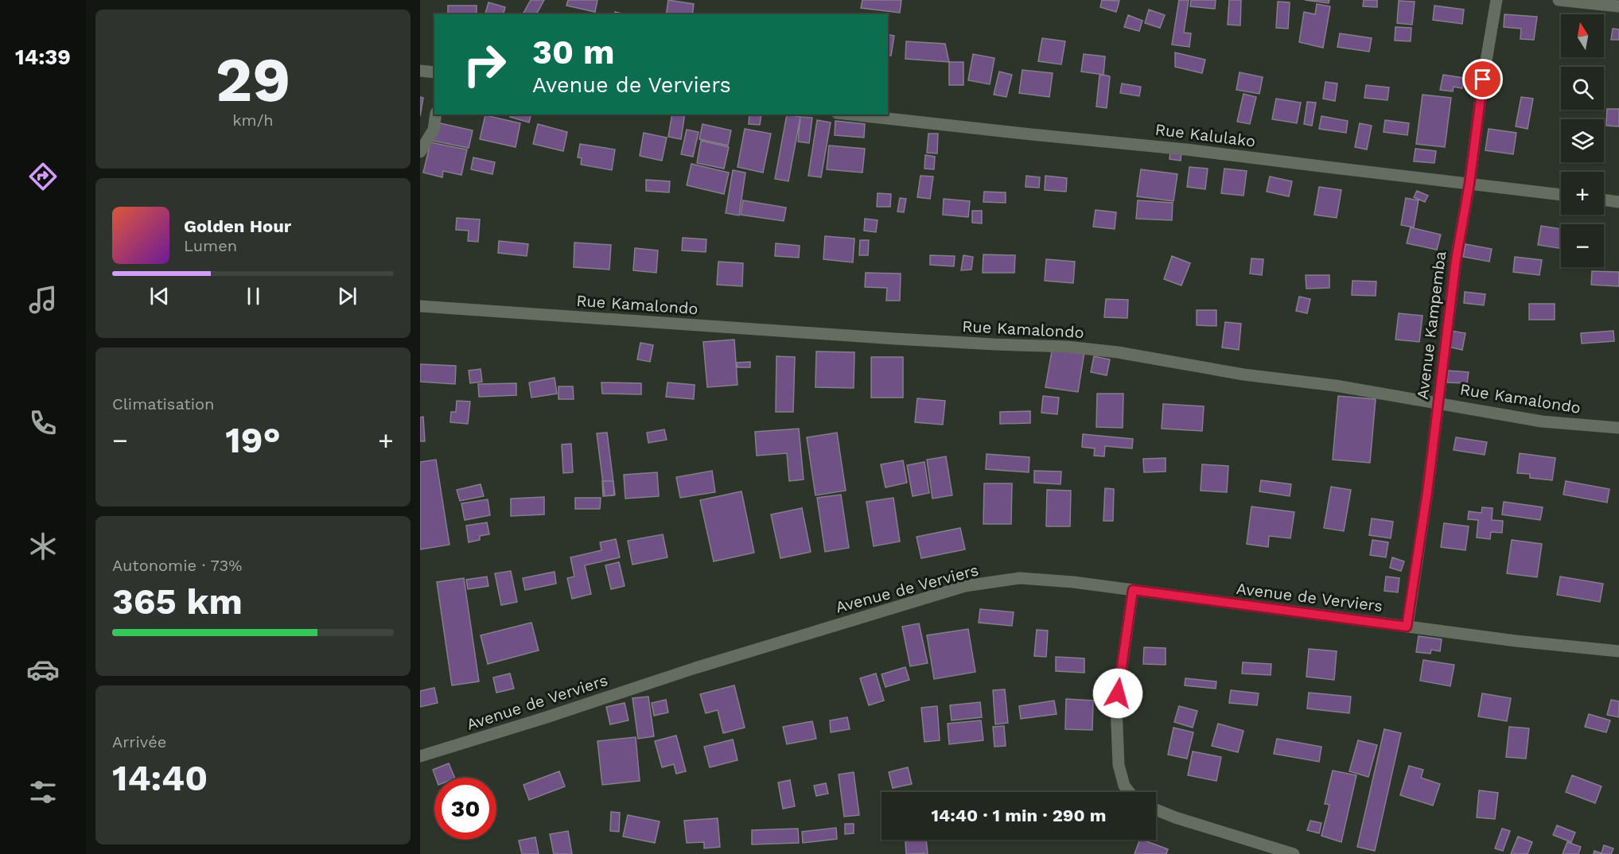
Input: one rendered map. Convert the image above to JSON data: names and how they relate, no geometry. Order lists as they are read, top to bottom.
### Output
{
  "streets": {
    "street": [
      "Rue Kalulako",
      "Rue Kamalondo",
      "Avenue Kampemba",
      "Avenue de Verviers"
    ]
  },
  "crossings": [
    ["Rue Kalulako", "Avenue Kampemba"],
    ["Rue Kamalondo", "Avenue Kampemba"],
    ["Avenue Kampemba", "Avenue de Verviers"]
  ],
  "north": "top",
  "page": {
    "tabs": "14:39",
    "tile": [
      ["29", "km/h"],
      "Climatisation",
      ["Autonomie · 73%", "365 km"],
      ["Arrivée", "14:40"]
    ],
    "map_buttons": ["+", "−"],
    "turn": ["30 m", "Avenue de Verviers"],
    "song": ["Golden Hour", "Lumen"],
    "heat": ["−", "19°", "+"],
    "limit": "30",
    "trip": "14:40 · 1 min · 290 m"
  }
}
